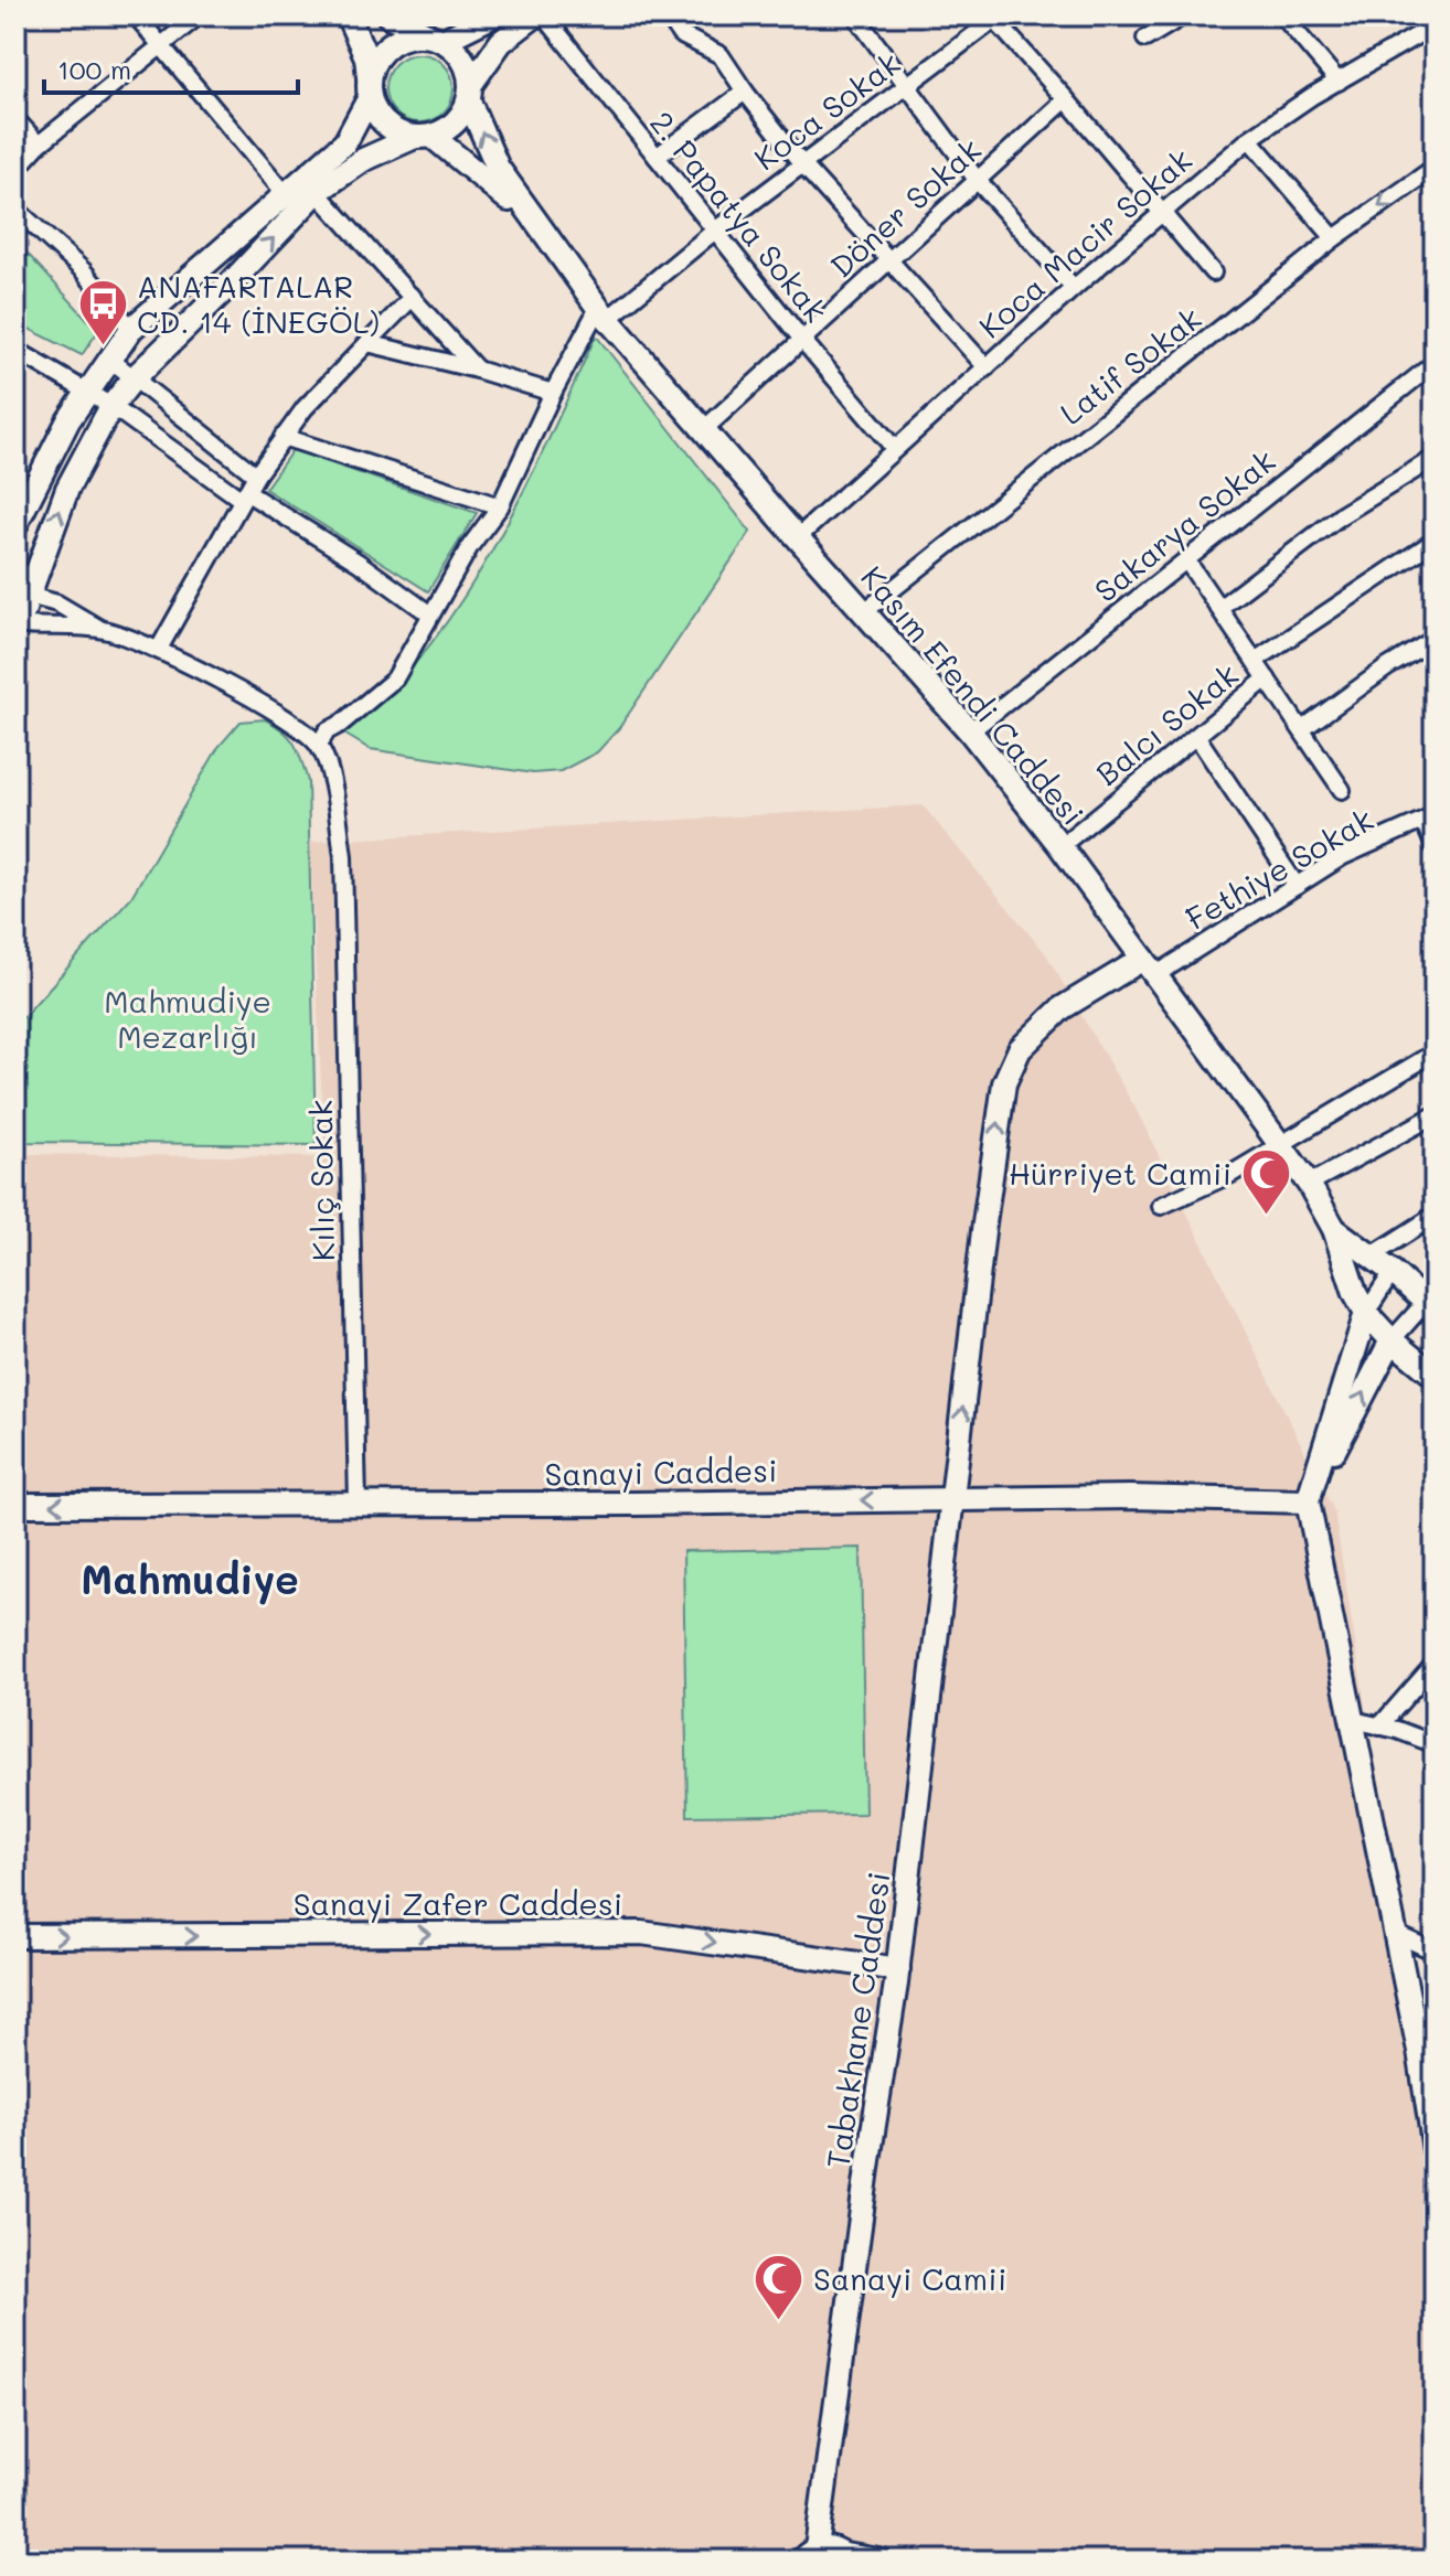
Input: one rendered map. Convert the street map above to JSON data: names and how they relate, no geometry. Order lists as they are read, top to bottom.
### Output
{
  "streets": {
    "street": [
      "Koca Sokak",
      "Döner Sokak",
      "2. Papatya Sokak",
      "Koca Macir Sokak",
      "Latif Sokak",
      "Sakarya Sokak",
      "Kasım Efendi Caddesi",
      "Balcı Sokak",
      "Fethiye Sokak",
      "Kılıç Sokak",
      "Sanayi Caddesi",
      "Sanayi Zafer Caddesi",
      "Tabakhane Caddesi"
    ]
  },
  "crossings": [
    ["Koca Sokak", "2. Papatya Sokak"],
    ["Koca Sokak", "Kasım Efendi Caddesi"],
    ["Döner Sokak", "2. Papatya Sokak"],
    ["Döner Sokak", "Kasım Efendi Caddesi"],
    ["2. Papatya Sokak", "Koca Macir Sokak"],
    ["Koca Macir Sokak", "Kasım Efendi Caddesi"],
    ["Latif Sokak", "Kasım Efendi Caddesi"],
    ["Sakarya Sokak", "Kasım Efendi Caddesi"],
    ["Kasım Efendi Caddesi", "Balcı Sokak"],
    ["Kasım Efendi Caddesi", "Fethiye Sokak"],
    ["Kasım Efendi Caddesi", "Tabakhane Caddesi"],
    ["Fethiye Sokak", "Tabakhane Caddesi"],
    ["Kılıç Sokak", "Sanayi Caddesi"],
    ["Sanayi Caddesi", "Tabakhane Caddesi"],
    ["Sanayi Zafer Caddesi", "Tabakhane Caddesi"]
  ],
  "one_way": ["Sanayi Caddesi", "Sanayi Zafer Caddesi"],
  "districts": ["Mahmudiye"],
  "parks": ["Mahmudiye Mezarlığı"],
  "places": {
    "bus stop": ["ANAFARTALAR CD. 14 (İNEGÖL)"],
    "mosque": ["Hürriyet Camii", "Sanayi Camii"]
  },
  "scale_bar": "100 m"
}
